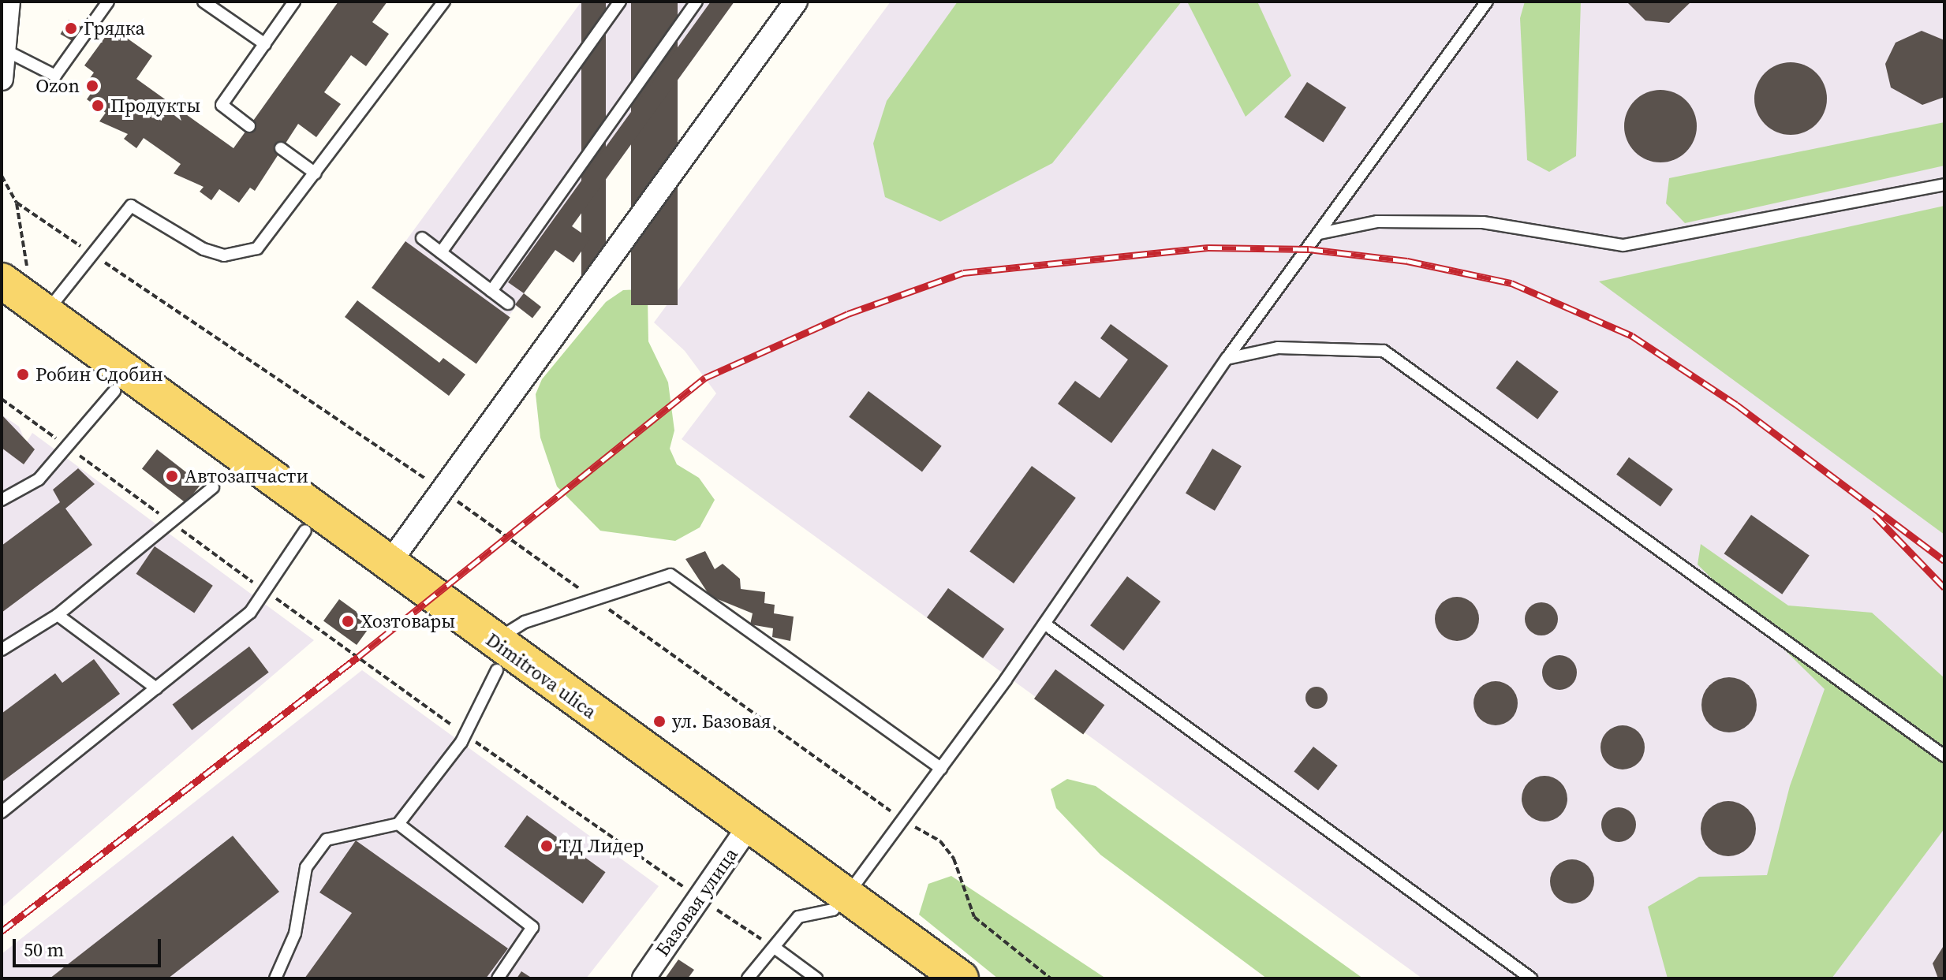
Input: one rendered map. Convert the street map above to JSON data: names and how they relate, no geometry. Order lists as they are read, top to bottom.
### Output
{
  "streets": {
    "main road": ["Dimitrova ulica"],
    "street": ["Базовая улица"]
  },
  "crossings": [
    ["Dimitrova ulica", "Базовая улица"]
  ],
  "places": [
    "Грядка",
    "Ozon",
    "Продукты",
    "Робин Сдобин",
    "Автозапчасти",
    "Хозтовары",
    "ул. Базовая",
    "ТД Лидер"
  ],
  "scale_bar": "50 m"
}
